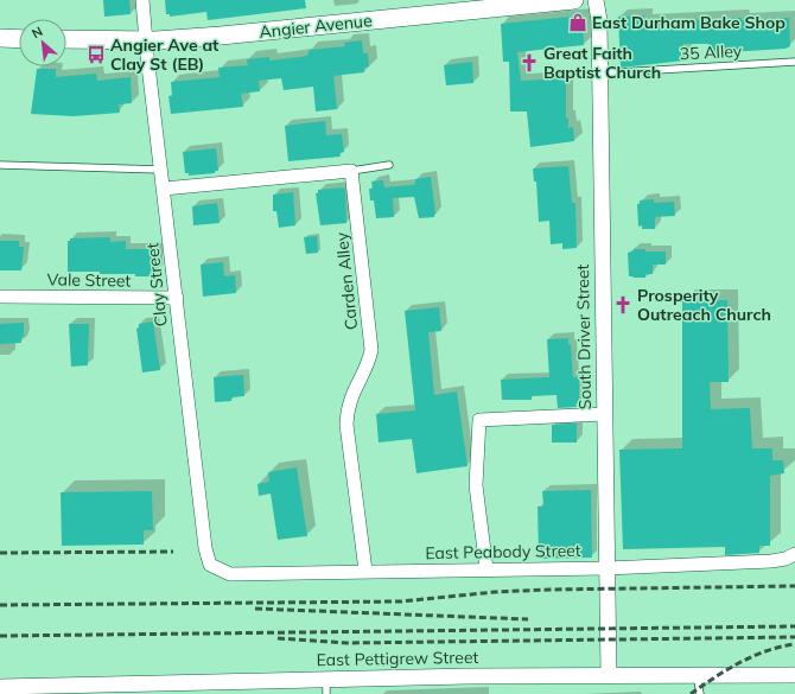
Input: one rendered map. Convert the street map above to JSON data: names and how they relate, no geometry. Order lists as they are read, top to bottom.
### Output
{
  "streets": {
    "main road": ["Angier Avenue"],
    "street": [
      "Vale Street",
      "Carden Alley",
      "Clay Street",
      "South Driver Street",
      "East Peabody Street",
      "East Pettigrew Street"
    ],
    "lane": ["35 Alley"]
  },
  "crossings": [
    ["Angier Avenue", "Clay Street"],
    ["35 Alley", "South Driver Street"],
    ["Vale Street", "Clay Street"],
    ["Carden Alley", "East Peabody Street"],
    ["Clay Street", "East Peabody Street"],
    ["South Driver Street", "East Peabody Street"],
    ["South Driver Street", "East Pettigrew Street"]
  ],
  "places": {
    "shop": ["East Durham Bake Shop"],
    "bus stop": ["Angier Ave at Clay St (EB)"],
    "church": ["Great Faith Baptist Church", "Prosperity Outreach Church"]
  },
  "north": "top left"
}
